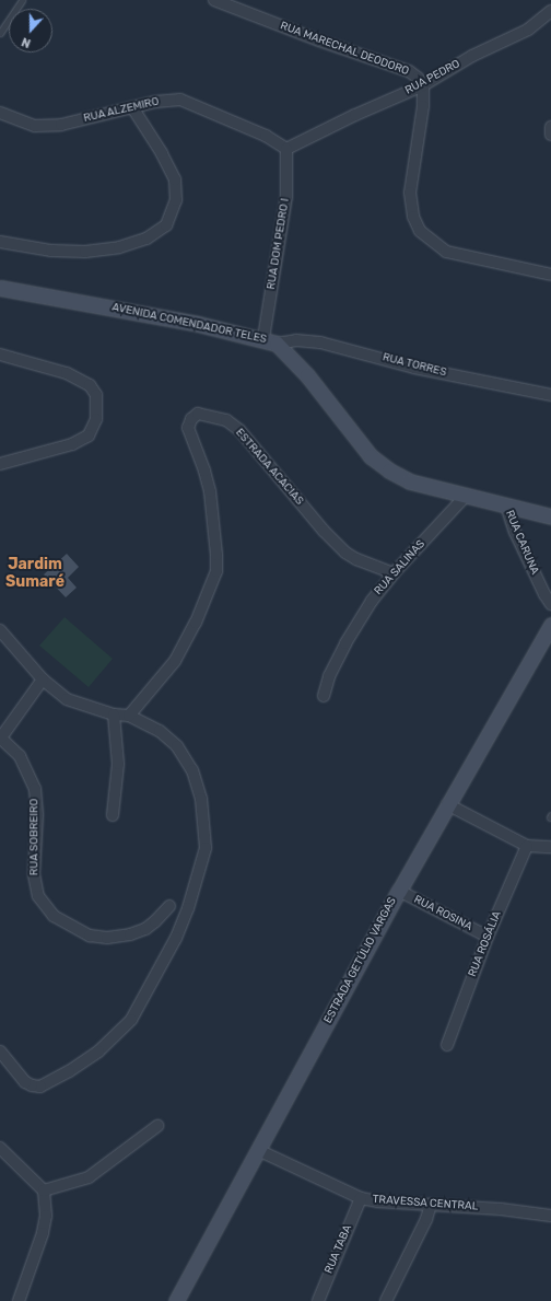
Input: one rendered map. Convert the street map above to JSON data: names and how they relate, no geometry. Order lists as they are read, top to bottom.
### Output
{
  "streets": {
    "main road": ["AVENIDA COMENDADOR TELES", "ESTRADA GETÚLIO VARGAS"],
    "street": [
      "RUA MARECHAL DEODORO",
      "RUA PEDRO",
      "RUA ALZEMIRO",
      "RUA DOM PEDRO I",
      "RUA TORRES",
      "ESTRADA ACACIAS",
      "RUA CARUNA",
      "RUA SALINAS",
      "RUA SOBREIRO",
      "RUA ROSINA",
      "RUA ROSÁLIA",
      "TRAVESSA CENTRAL",
      "RUA TABA"
    ]
  },
  "crossings": [
    ["RUA MARECHAL DEODORO", "RUA PEDRO"],
    ["RUA PEDRO", "RUA ALZEMIRO"],
    ["RUA PEDRO", "RUA DOM PEDRO I"],
    ["RUA ALZEMIRO", "RUA DOM PEDRO I"],
    ["RUA DOM PEDRO I", "AVENIDA COMENDADOR TELES"],
    ["RUA DOM PEDRO I", "RUA TORRES"],
    ["AVENIDA COMENDADOR TELES", "RUA TORRES"],
    ["AVENIDA COMENDADOR TELES", "RUA CARUNA"],
    ["AVENIDA COMENDADOR TELES", "RUA SALINAS"],
    ["ESTRADA ACACIAS", "RUA SALINAS"],
    ["RUA ROSINA", "RUA ROSÁLIA"],
    ["RUA ROSINA", "ESTRADA GETÚLIO VARGAS"],
    ["ESTRADA GETÚLIO VARGAS", "TRAVESSA CENTRAL"],
    ["TRAVESSA CENTRAL", "RUA TABA"]
  ],
  "districts": ["Jardim Sumaré"],
  "north": "bottom"
}
